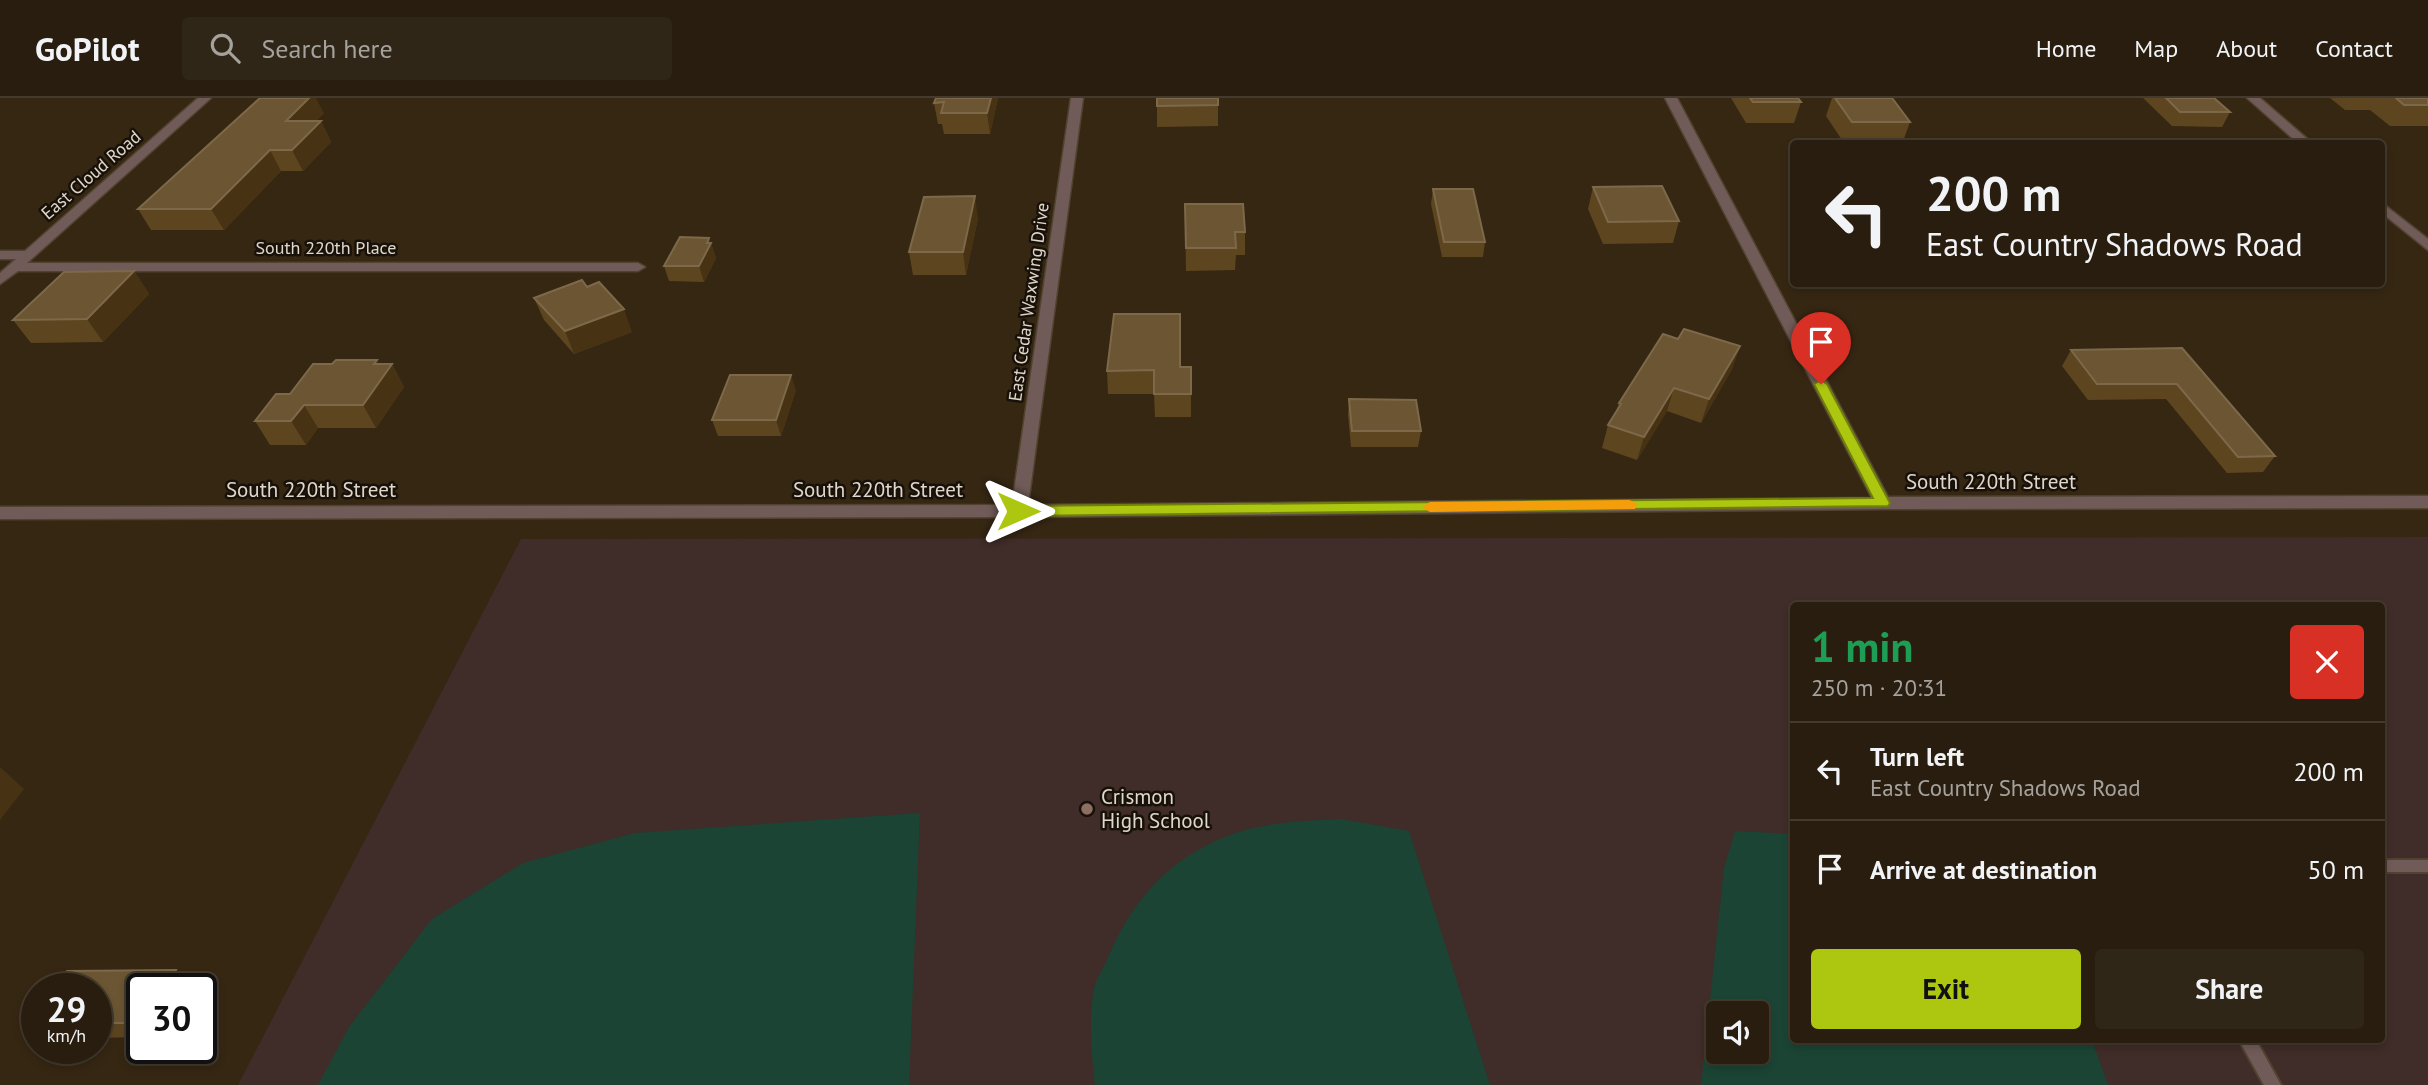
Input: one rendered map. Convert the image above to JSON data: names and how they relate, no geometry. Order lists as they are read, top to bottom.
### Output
{
  "streets": {
    "street": [
      "East Cloud Road",
      "South 220th Place",
      "East Cedar Waxwing Drive",
      "South 220th Street"
    ]
  },
  "crossings": [
    ["East Cloud Road", "South 220th Place"],
    ["East Cedar Waxwing Drive", "South 220th Street"]
  ],
  "places": ["Crismon High School"],
  "page": {
    "header": "GoPilot",
    "search": "Search here",
    "nav": [
      "Home",
      "Map",
      "About",
      "Contact"
    ],
    "turn": ["200 m", "East Country Shadows Road"],
    "heading": ["1 min", "250 m · 20:31"],
    "list": [
      {
        "name": "Turn left",
        "note": "East Country Shadows Road",
        "value": "200 m"
      },
      {
        "name": "Arrive at destination",
        "value": "50 m"
      }
    ],
    "buttons": ["Exit", "Share"],
    "speed": "29 km/h",
    "limit": "30"
  }
}
